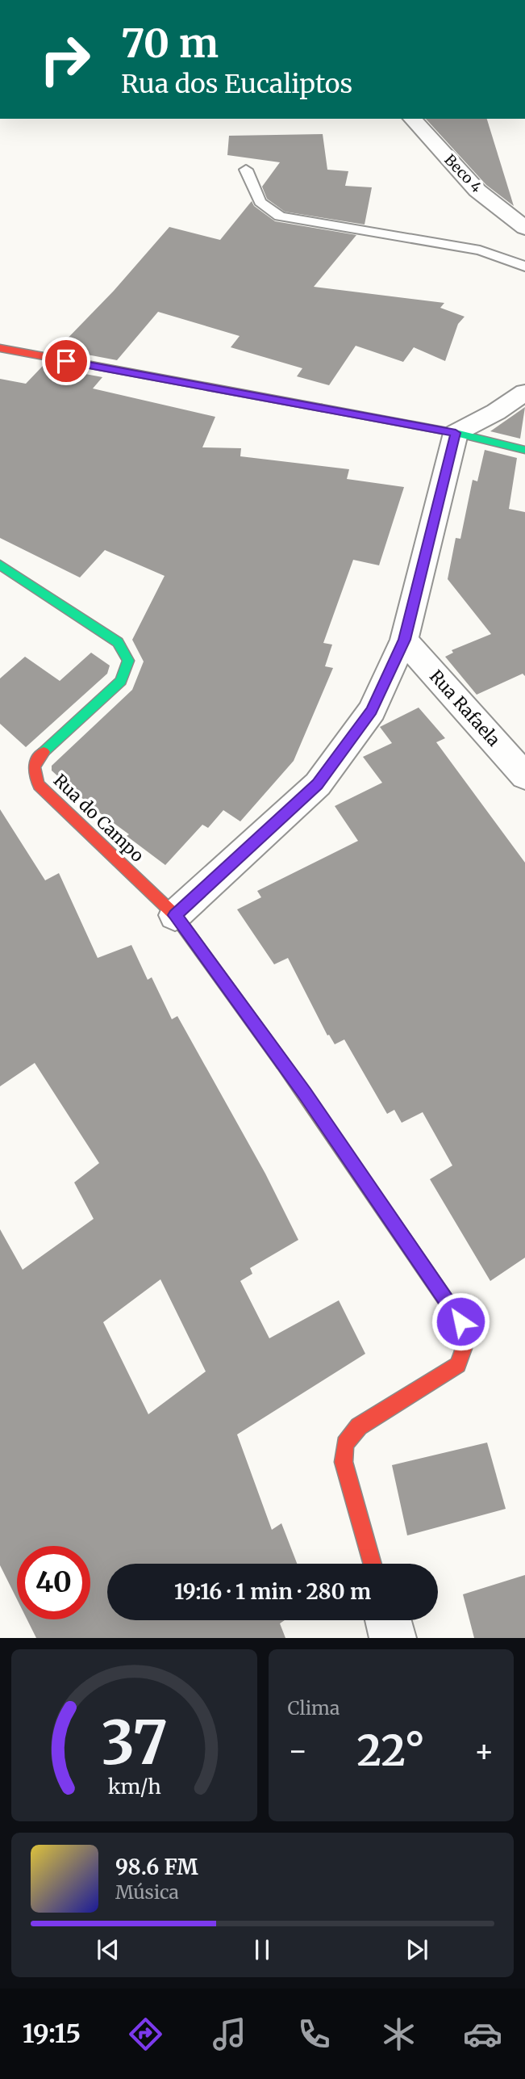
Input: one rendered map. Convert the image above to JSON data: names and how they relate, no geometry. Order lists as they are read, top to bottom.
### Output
{
  "streets": {
    "street": ["Beco 4", "Rua Rafaela", "Rua do Campo"]
  },
  "page": {
    "turn": ["70 m", "Rua dos Eucaliptos"],
    "limit": "40",
    "trip": "19:16 · 1 min · 280 m",
    "tile": "Clima",
    "heat": ["−", "22°", "+"],
    "song": ["98.6 FM", "Música"],
    "tabs": "19:15",
    "gauge": ["37", "km/h"]
  }
}
